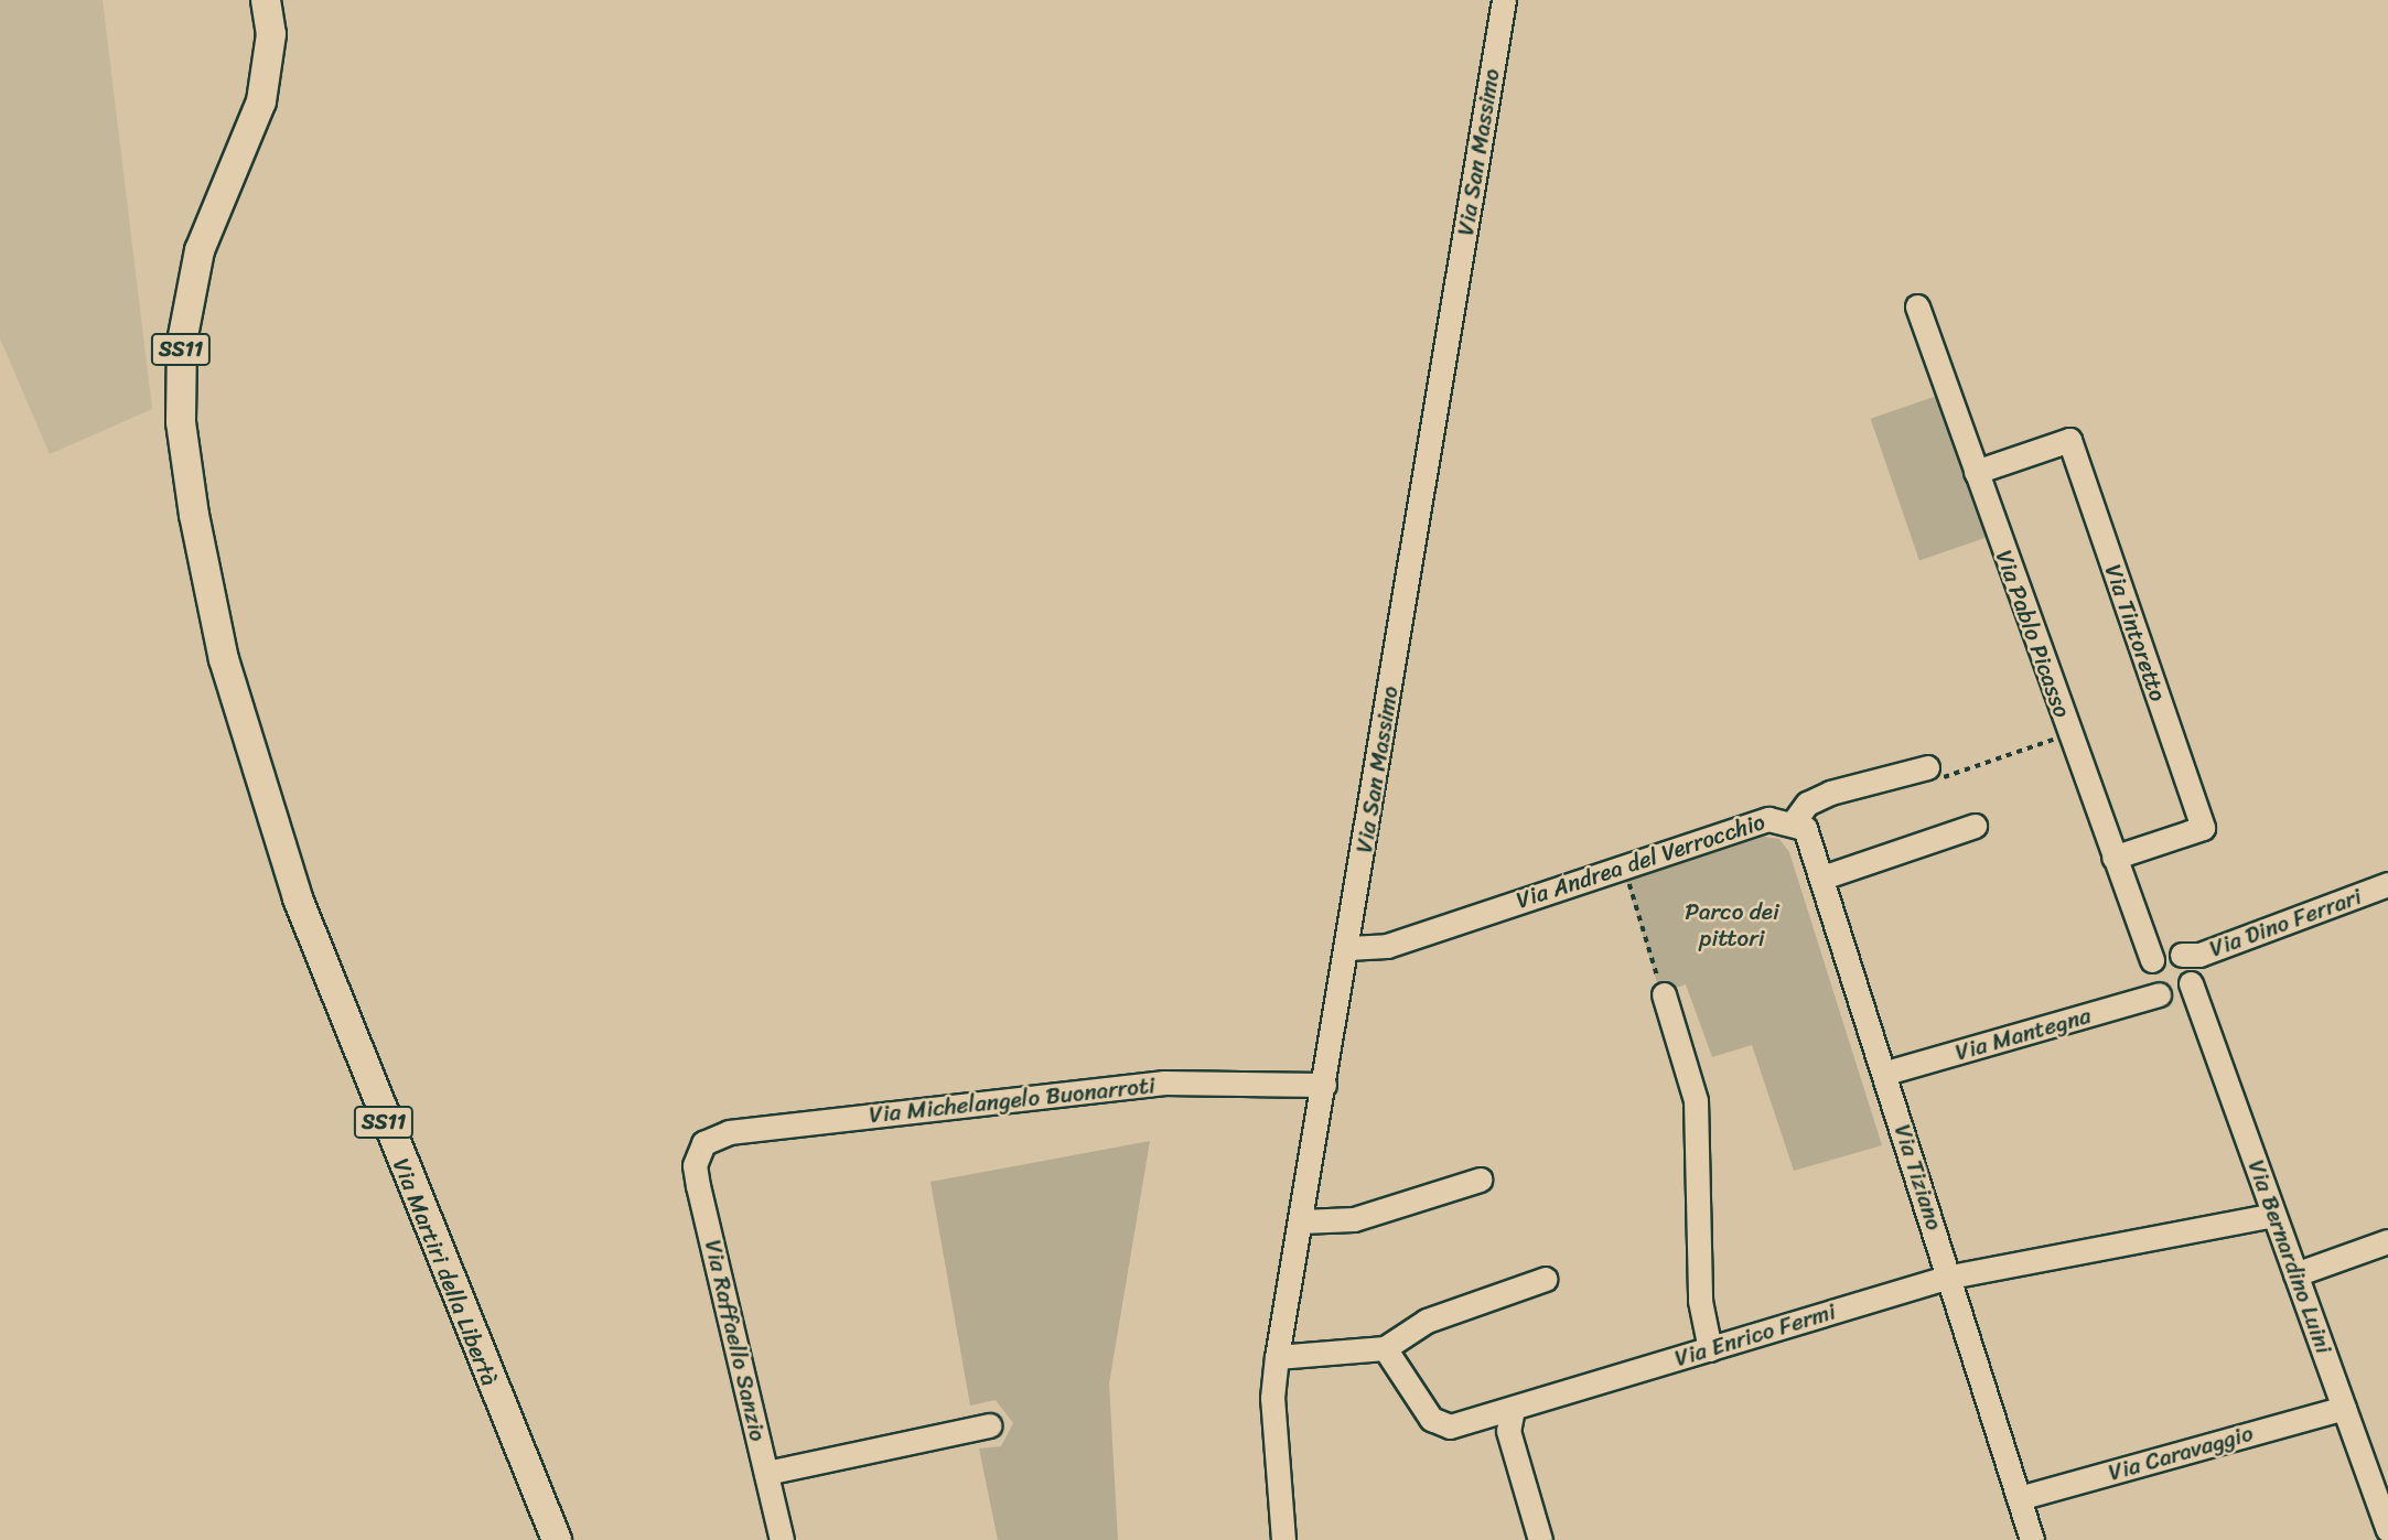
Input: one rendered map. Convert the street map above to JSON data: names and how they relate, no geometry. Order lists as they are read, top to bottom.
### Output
{
  "streets": {
    "main road": ["SS11", "Via Martiri della Libertà"],
    "street": [
      "Via San Massimo",
      "Via Tintoretto",
      "Via Pablo Picasso",
      "Via Andrea del Verrocchio",
      "Via Dino Ferrari",
      "Via Mantegna",
      "Via Michelangelo Buonarroti",
      "Via Tiziano",
      "Via Bernardino Luini",
      "Via Enrico Fermi",
      "Via Raffaello Sanzio",
      "Via Caravaggio"
    ]
  },
  "crossings": [
    ["Via San Massimo", "Via Andrea del Verrocchio"],
    ["Via San Massimo", "Via Michelangelo Buonarroti"],
    ["Via Tintoretto", "Via Pablo Picasso"],
    ["Via Pablo Picasso", "Via Dino Ferrari"],
    ["Via Pablo Picasso", "Via Mantegna"],
    ["Via Pablo Picasso", "Via Bernardino Luini"],
    ["Via Andrea del Verrocchio", "Via Tiziano"],
    ["Via Dino Ferrari", "Via Mantegna"],
    ["Via Dino Ferrari", "Via Bernardino Luini"],
    ["Via Mantegna", "Via Tiziano"],
    ["Via Mantegna", "Via Bernardino Luini"],
    ["Via Michelangelo Buonarroti", "Via Raffaello Sanzio"],
    ["Via Tiziano", "Via Enrico Fermi"],
    ["Via Tiziano", "Via Caravaggio"],
    ["Via Bernardino Luini", "Via Enrico Fermi"],
    ["Via Bernardino Luini", "Via Caravaggio"]
  ],
  "parks": ["Parco dei pittori"]
}
